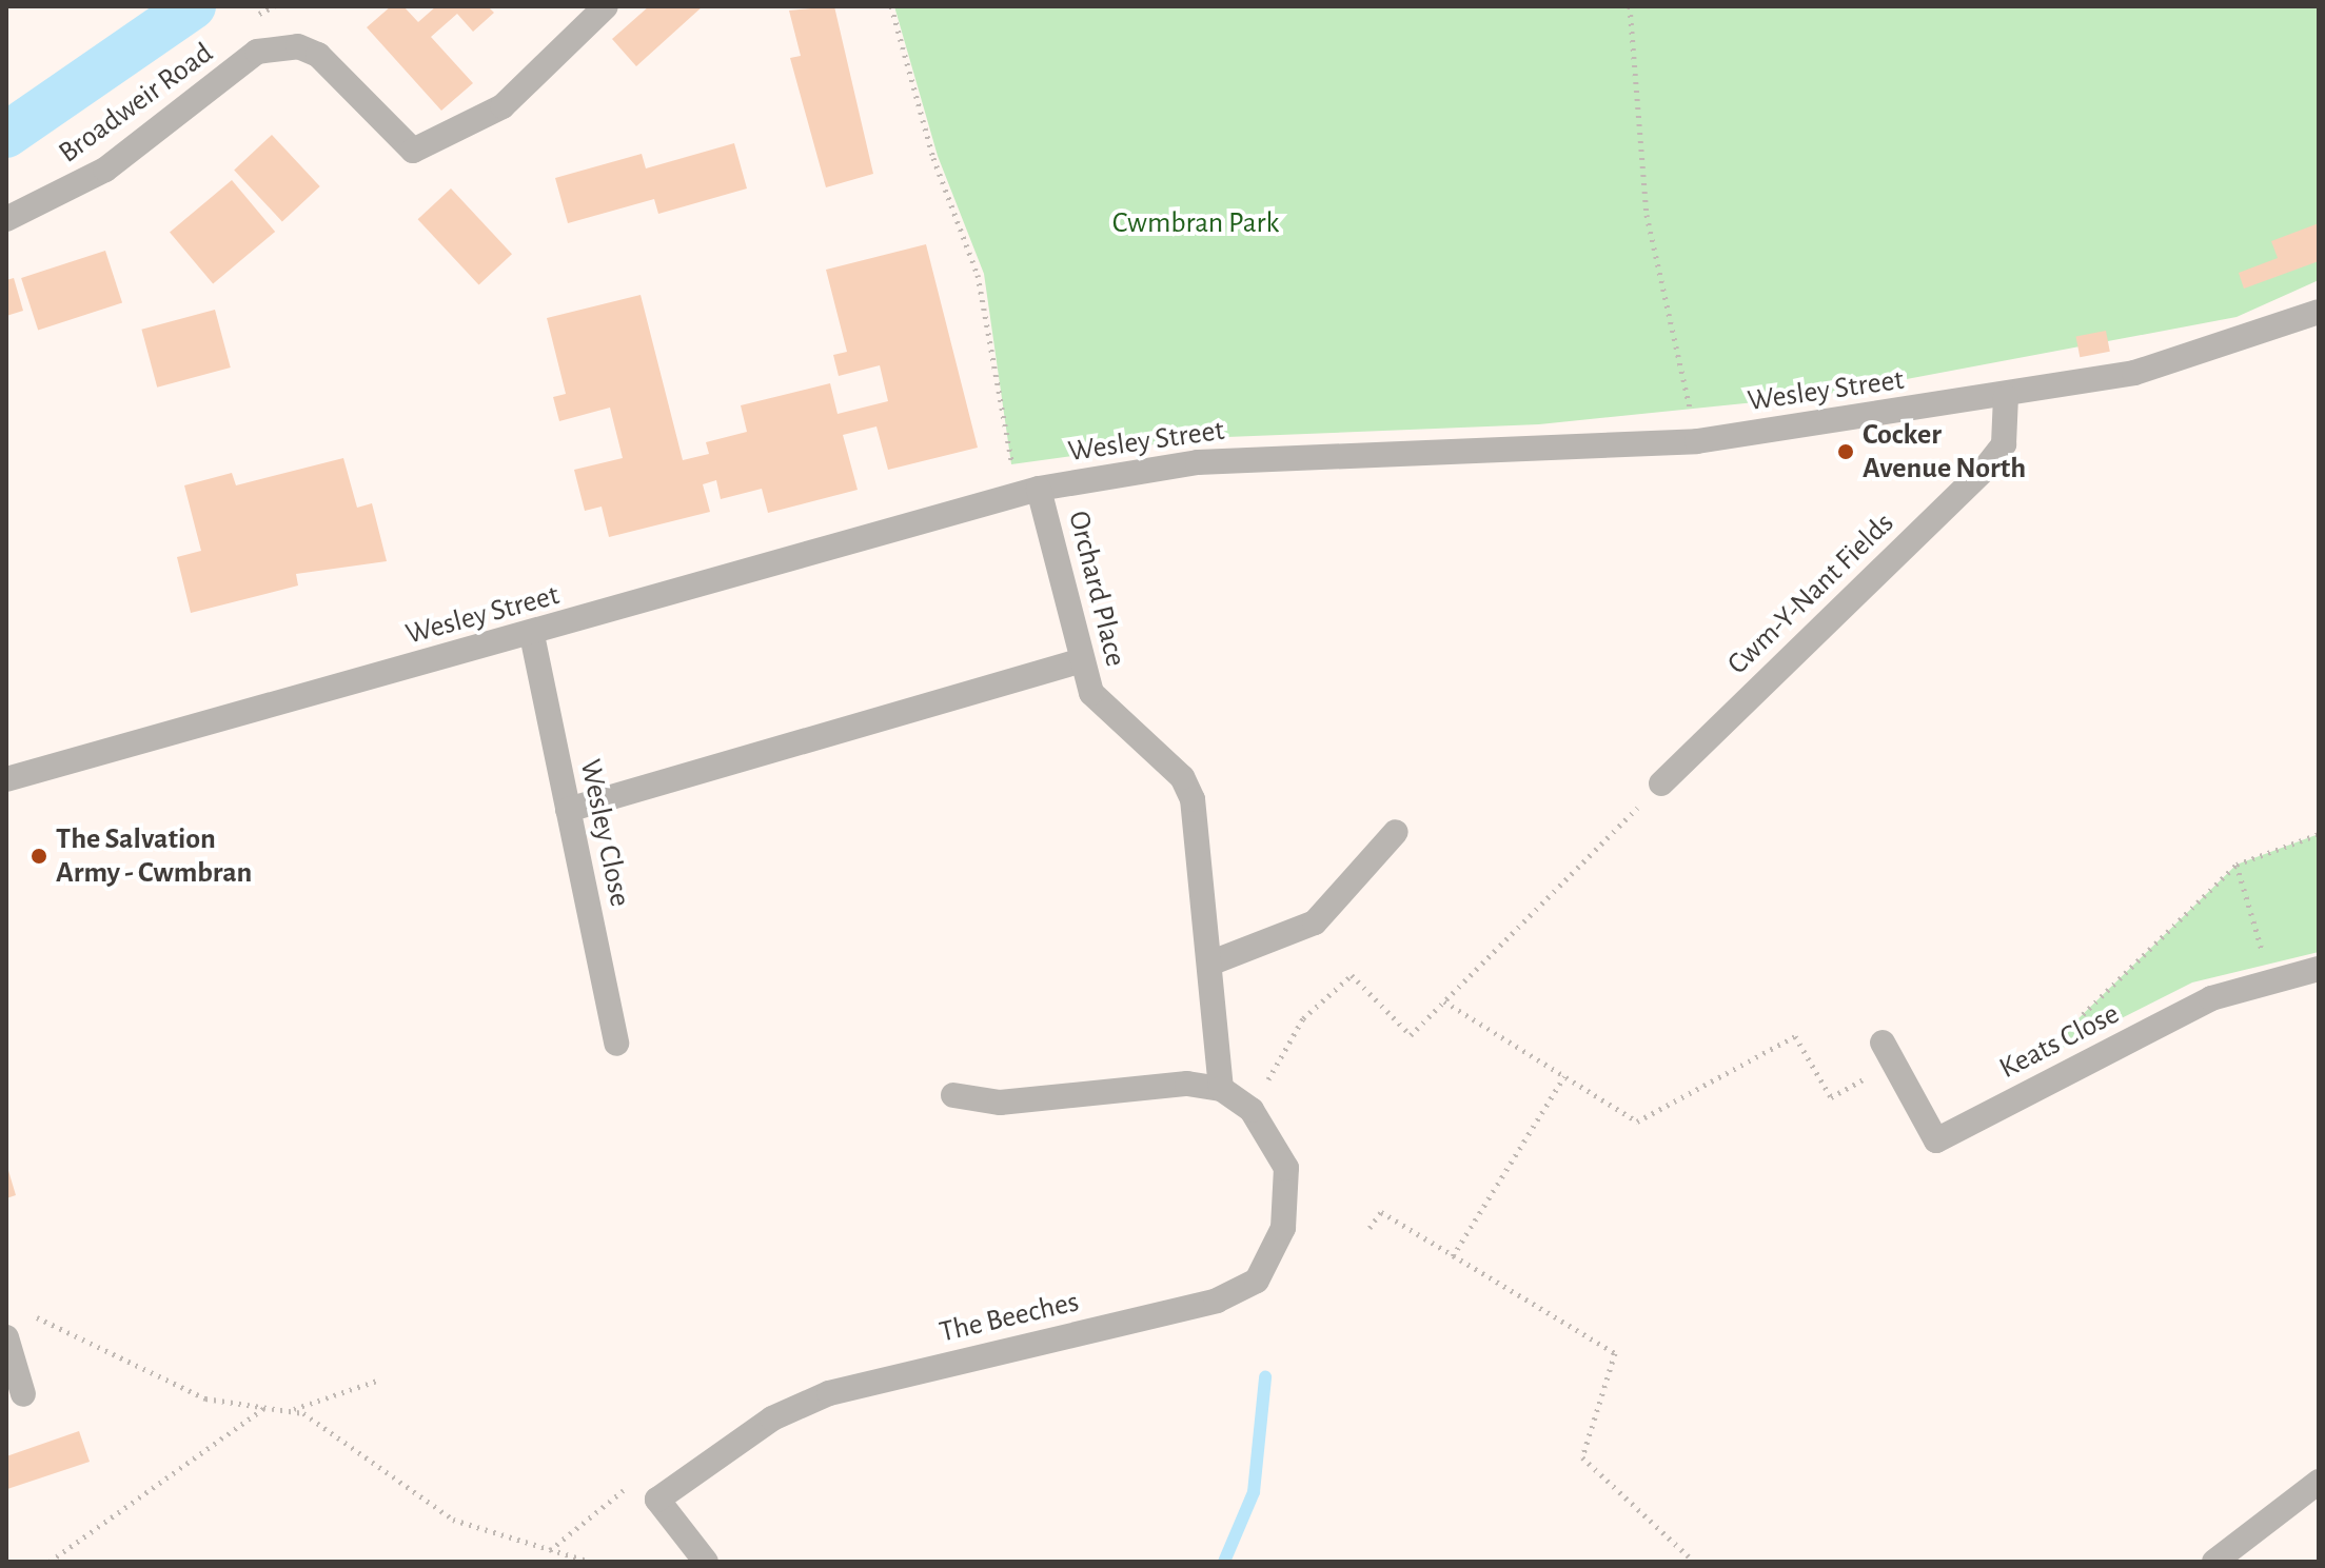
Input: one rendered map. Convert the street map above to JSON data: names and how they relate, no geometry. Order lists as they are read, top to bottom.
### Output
{
  "streets": {
    "street": [
      "Broadweir Road",
      "Wesley Street",
      "Orchard Place",
      "Cwm-Y-Nant Fields",
      "Wesley Close",
      "Keats Close",
      "The Beeches"
    ]
  },
  "crossings": [
    ["Wesley Street", "Orchard Place"],
    ["Wesley Street", "Cwm-Y-Nant Fields"],
    ["Wesley Street", "Wesley Close"],
    ["Orchard Place", "The Beeches"]
  ],
  "parks": ["Cwmbran Park"],
  "places": ["Cocker Avenue North", "The Salvation Army - Cwmbran"]
}
